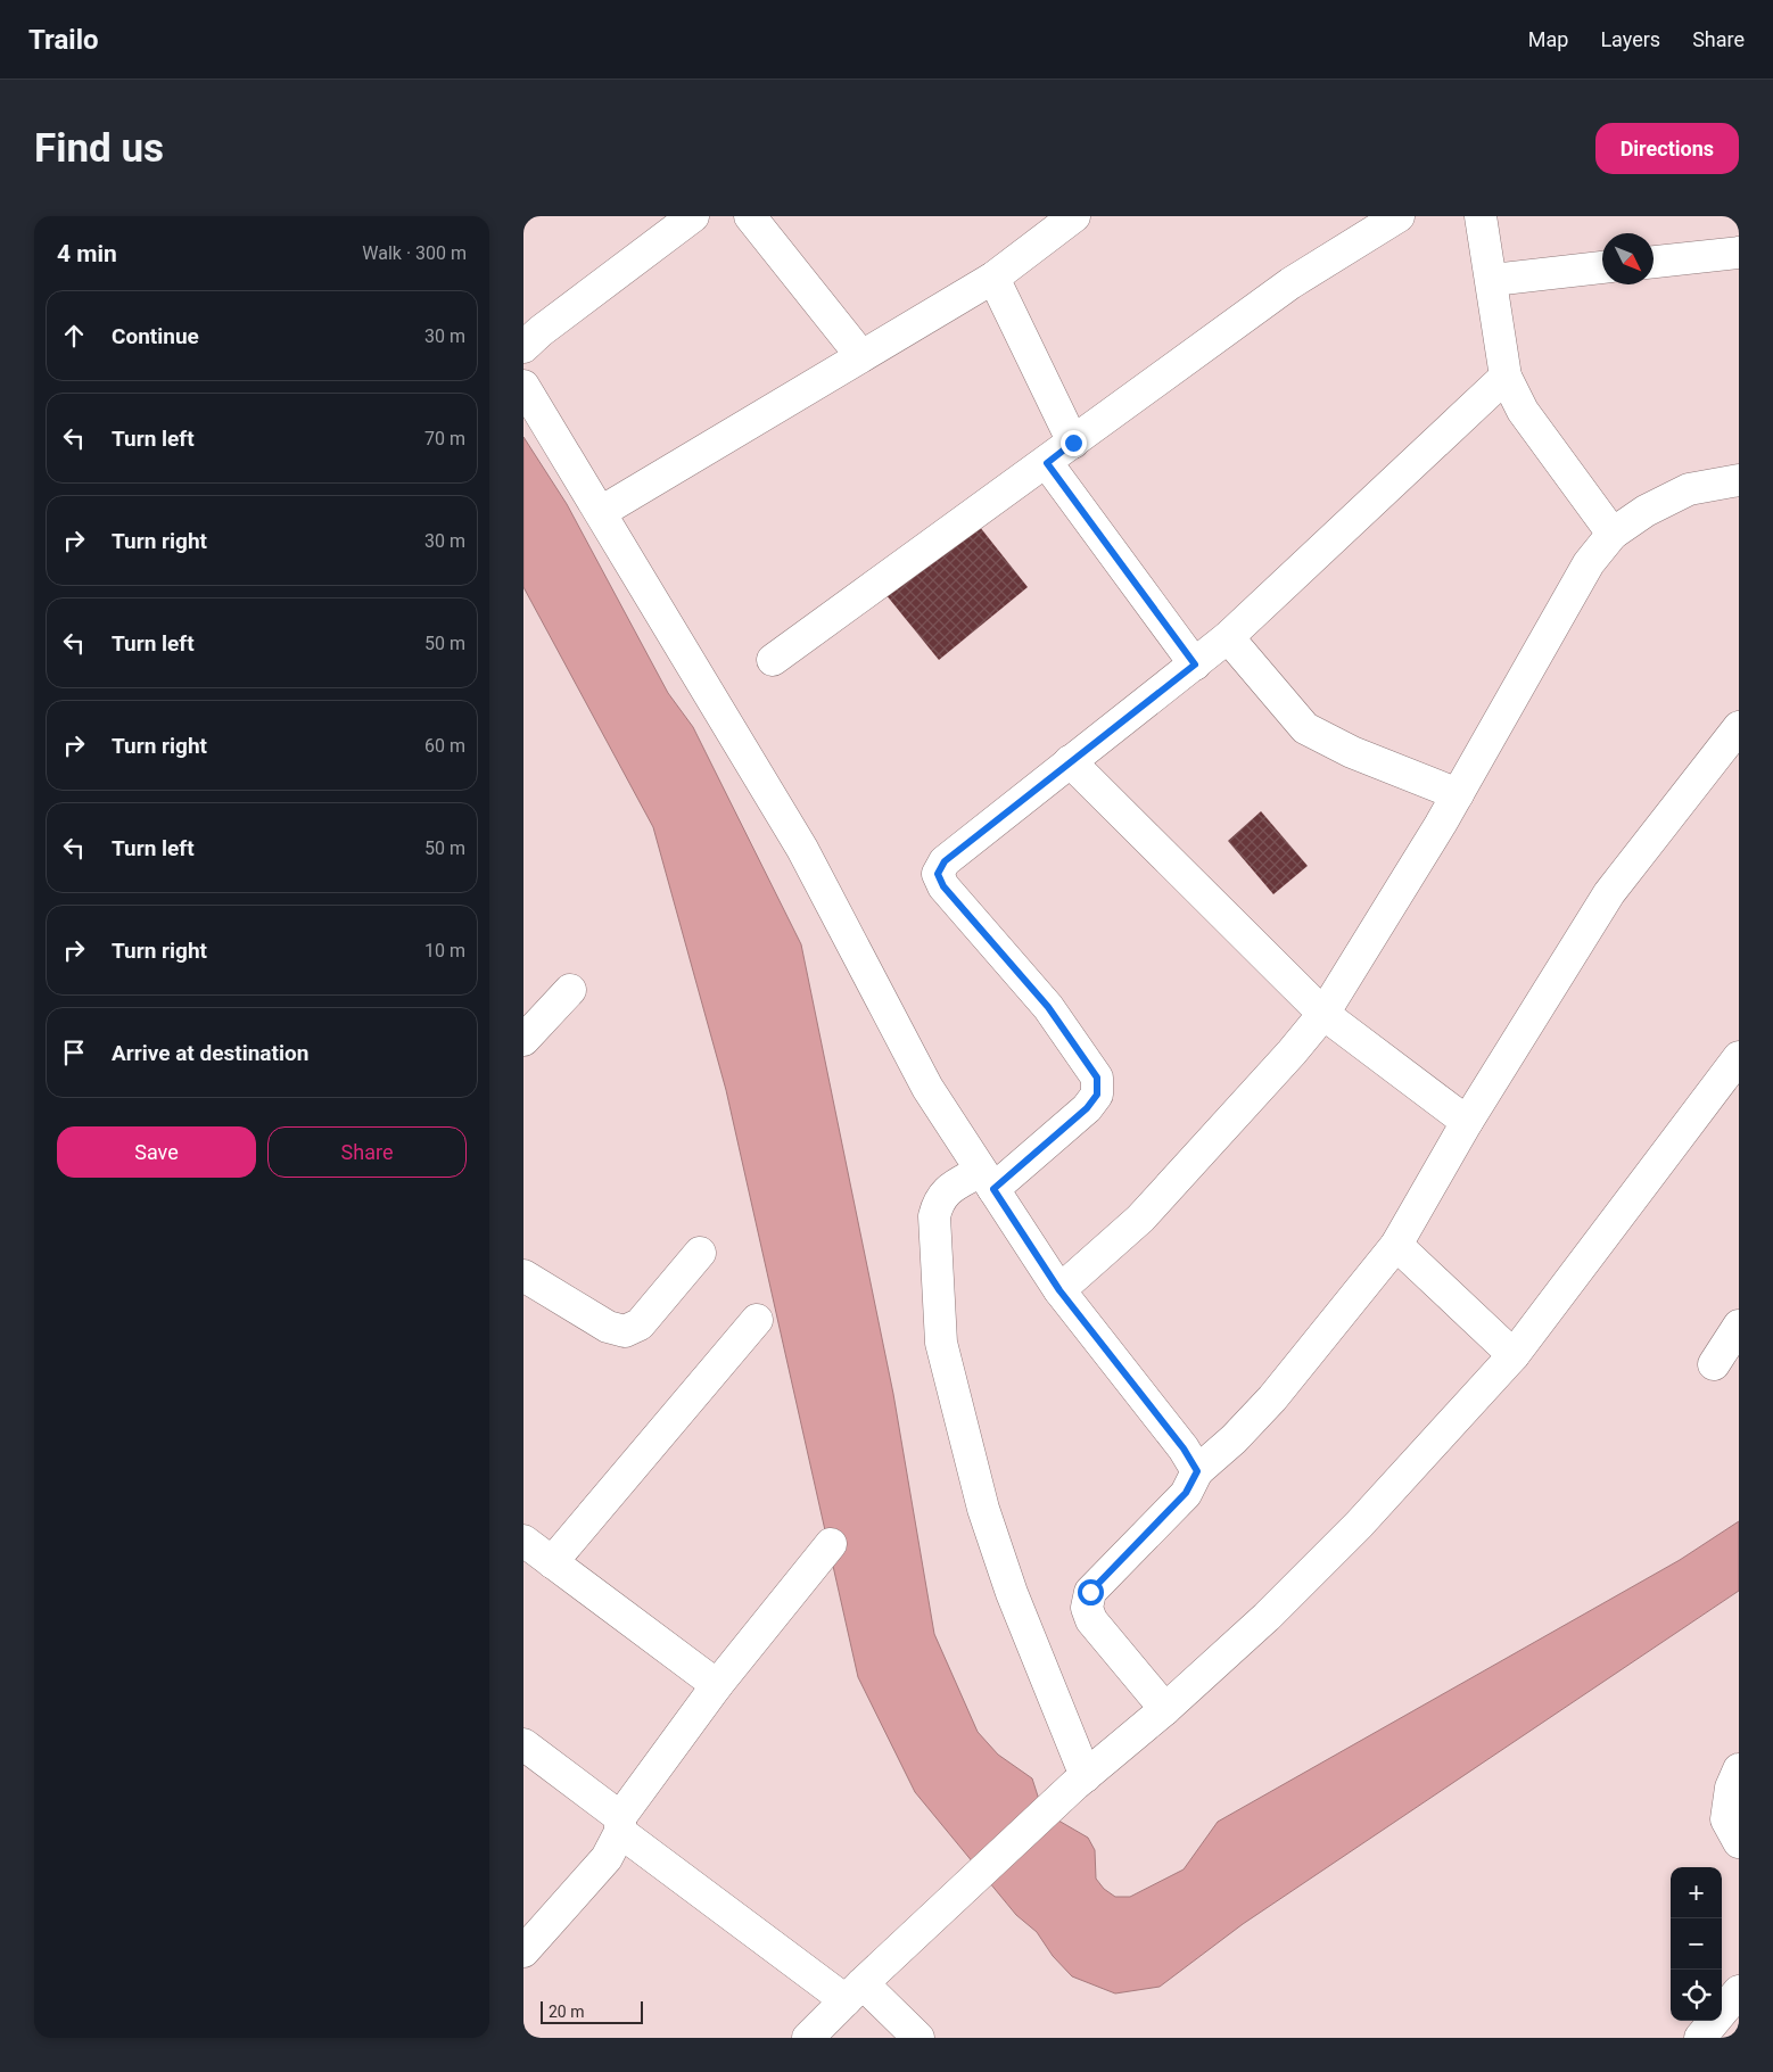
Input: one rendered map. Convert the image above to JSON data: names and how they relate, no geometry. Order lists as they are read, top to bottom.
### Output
{
  "scale_bar": "20 m",
  "north": "bottom right",
  "page": {
    "header": "Trailo",
    "nav": ["Map", "Layers", "Share"],
    "buttons": [
      "Directions",
      ["Save", "Share"]
    ],
    "title": "Find us",
    "heading": ["4 min", "Walk · 300 m"],
    "list": [
      ["Continue", "30 m"],
      ["Turn left", "70 m"],
      ["Turn right", "30 m"],
      ["Turn left", "50 m"],
      ["Turn right", "60 m"],
      ["Turn left", "50 m"],
      ["Turn right", "10 m"],
      "Arrive at destination"
    ],
    "map_buttons": ["+", "−"],
    "scale": "20 m"
  }
}
